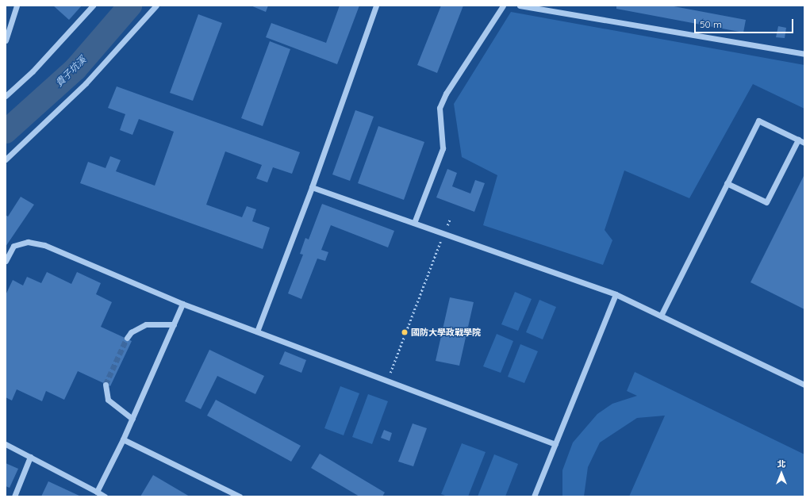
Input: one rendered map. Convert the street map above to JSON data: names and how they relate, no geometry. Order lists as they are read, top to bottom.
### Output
{
  "water": ["貴子坑溪"],
  "places": ["國防大學政戰學院"],
  "scale_bar": "50 m",
  "north": "top"
}
